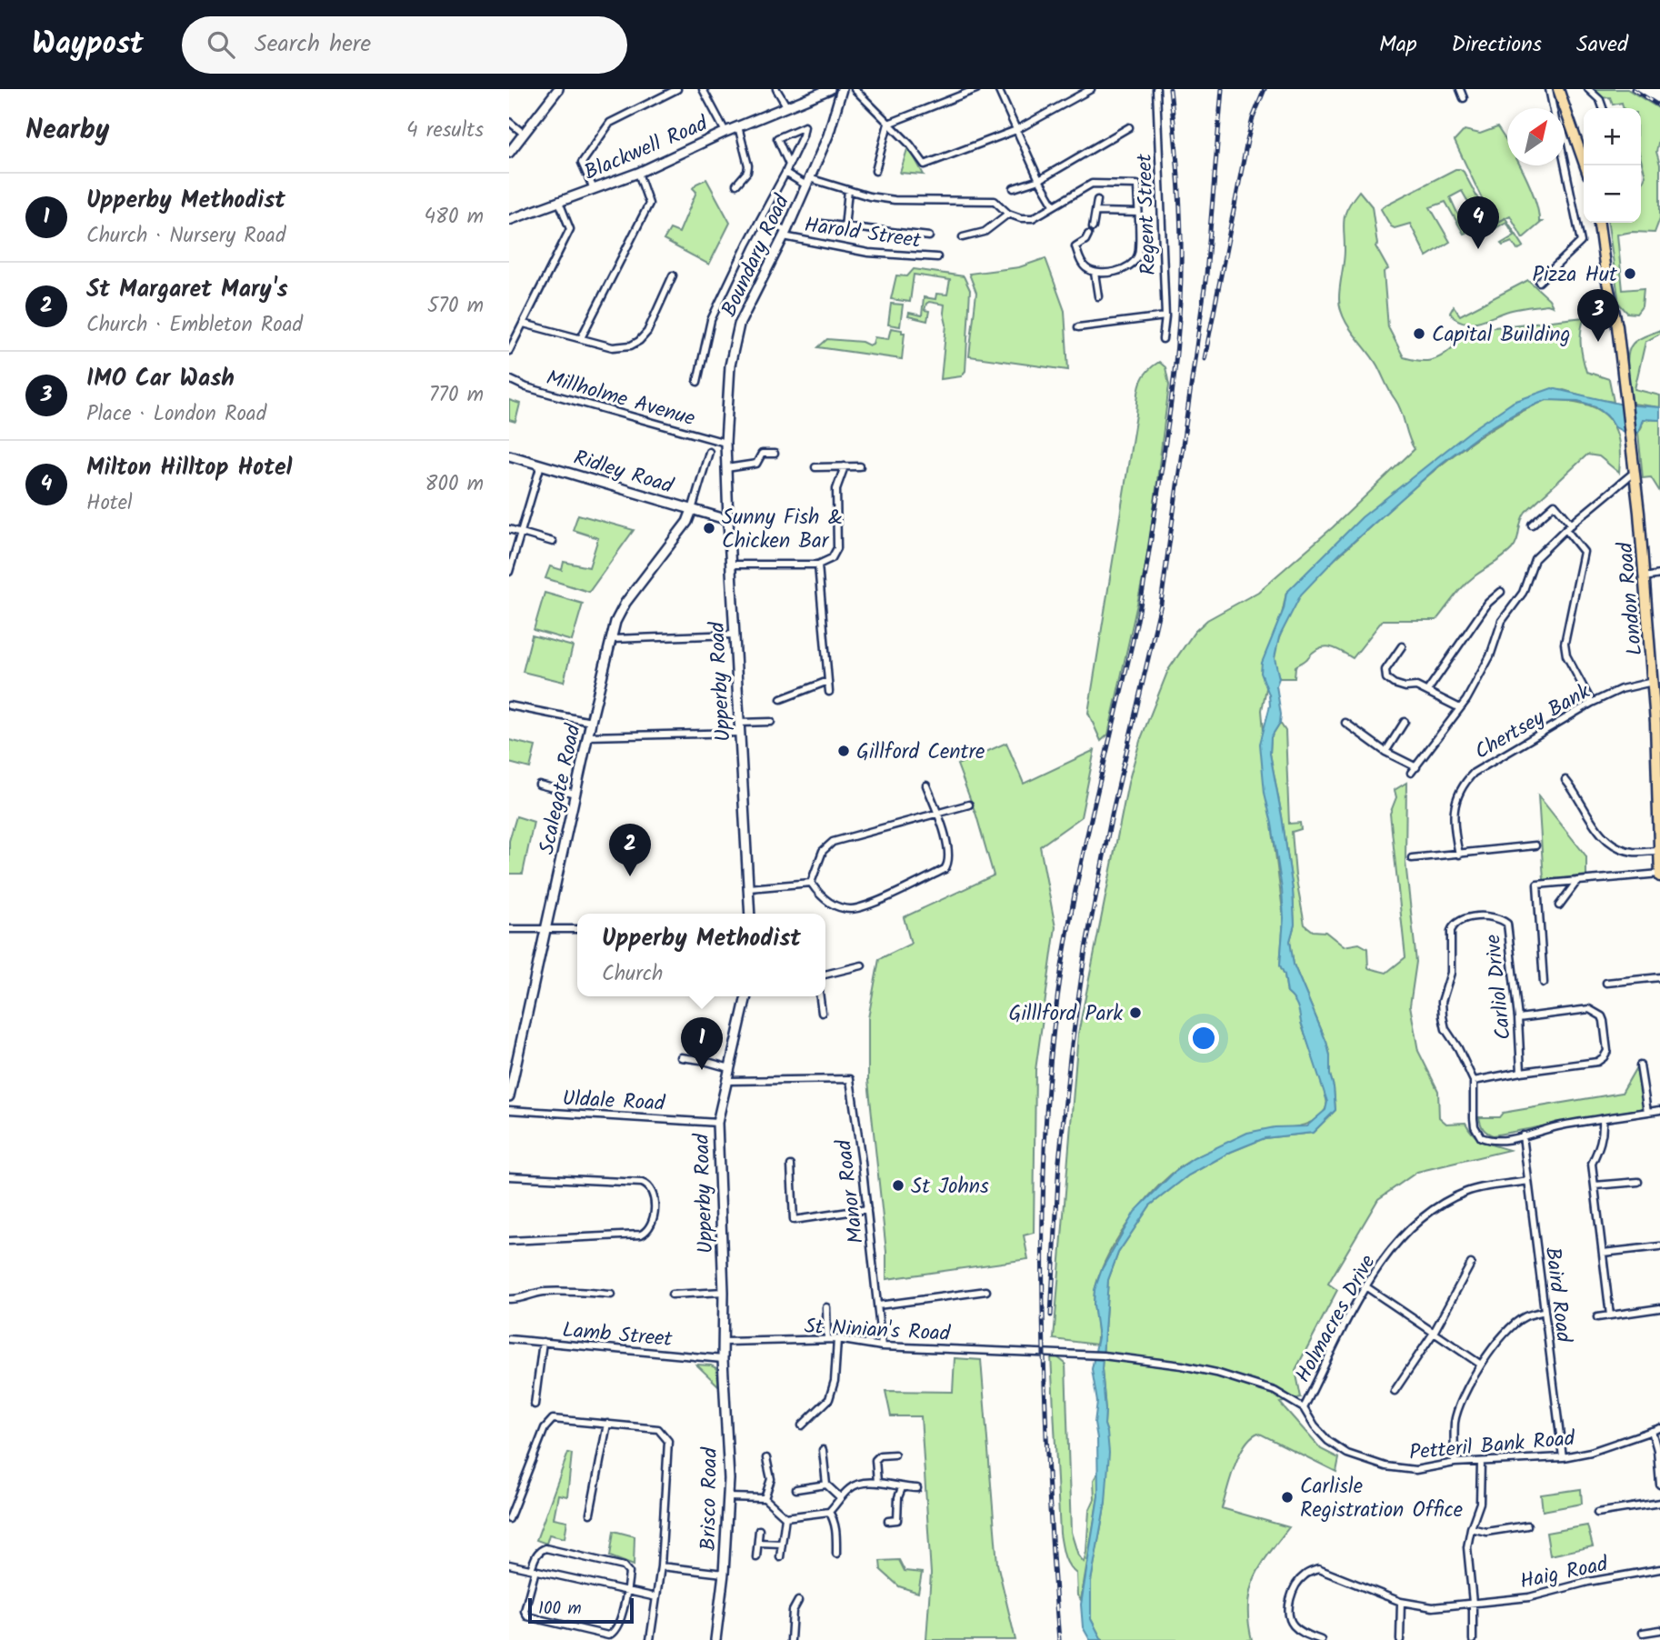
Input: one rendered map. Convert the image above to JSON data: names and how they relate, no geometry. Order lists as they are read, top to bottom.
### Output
{
  "streets": {
    "main road": ["London Road"],
    "street": [
      "Blackwell Road",
      "Regent Street",
      "Harold Street",
      "Boundary Road",
      "Millholme Avenue",
      "Ridley Road",
      "Upperby Road",
      "Chertsey Bank",
      "Scalegate Road",
      "Carliol Drive",
      "Uldale Road",
      "Manor Road",
      "Baird Road",
      "Holmacres Drive",
      "St Ninian's Road",
      "Lamb Street",
      "Petteril Bank Road",
      "Brisco Road",
      "Haig Road"
    ]
  },
  "crossings": [
    ["Harold Street", "Boundary Road"],
    ["Boundary Road", "Millholme Avenue"],
    ["Boundary Road", "Upperby Road"],
    ["Millholme Avenue", "Upperby Road"],
    ["Ridley Road", "Upperby Road"],
    ["Ridley Road", "Scalegate Road"],
    ["London Road", "Chertsey Bank"],
    ["Upperby Road", "Uldale Road"],
    ["Upperby Road", "Manor Road"],
    ["Upperby Road", "St Ninian's Road"],
    ["Upperby Road", "Lamb Street"],
    ["Upperby Road", "Brisco Road"],
    ["Carliol Drive", "Baird Road"],
    ["Manor Road", "St Ninian's Road"],
    ["Baird Road", "Holmacres Drive"],
    ["Baird Road", "Petteril Bank Road"],
    ["Holmacres Drive", "Petteril Bank Road"],
    ["St Ninian's Road", "Petteril Bank Road"],
    ["Lamb Street", "Brisco Road"]
  ],
  "places": [
    "Pizza Hut",
    "Capital Building",
    "Sunny Fish & Chicken Bar",
    "Gillford Centre",
    "Gilllford Park",
    "St Johns",
    "Carlisle Registration Office"
  ],
  "scale_bar": "100 m",
  "north": "top right",
  "page": {
    "header": "Waypost",
    "search": "Search here",
    "nav": ["Map", "Directions", "Saved"],
    "heading": ["Nearby", "4 results"],
    "map_buttons": ["+", "−"],
    "list": [
      {
        "mark": "1",
        "name": "Upperby Methodist",
        "note": "Church · Nursery Road",
        "value": "480 m"
      },
      {
        "mark": "2",
        "name": "St Margaret Mary's",
        "note": "Church · Embleton Road",
        "value": "570 m"
      },
      {
        "mark": "3",
        "name": "IMO Car Wash",
        "note": "Place · London Road",
        "value": "770 m"
      },
      {
        "mark": "4",
        "name": "Milton Hilltop Hotel",
        "note": "Hotel",
        "value": "800 m"
      }
    ],
    "pins": [
      "4",
      "3",
      "2",
      "1"
    ],
    "popup": ["Upperby Methodist", "Church"],
    "scale": "100 m"
  }
}
